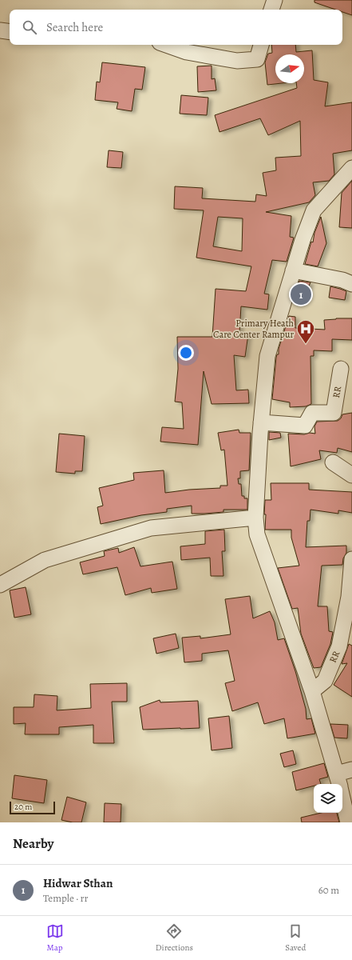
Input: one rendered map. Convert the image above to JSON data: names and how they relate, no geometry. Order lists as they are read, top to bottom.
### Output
{
  "streets": {
    "street": ["RR"]
  },
  "places": {
    "hospital": ["Primary Heath Care Center Rampur"]
  },
  "scale_bar": "20 m",
  "north": "right",
  "page": {
    "search": "Search here",
    "pins": "1",
    "scale": "20 m",
    "heading": "Nearby",
    "list": [
      {
        "mark": "1",
        "name": "Hidwar Sthan",
        "note": "Temple · rr",
        "value": "60 m"
      }
    ],
    "nav": ["Map", "Directions", "Saved"]
  }
}
